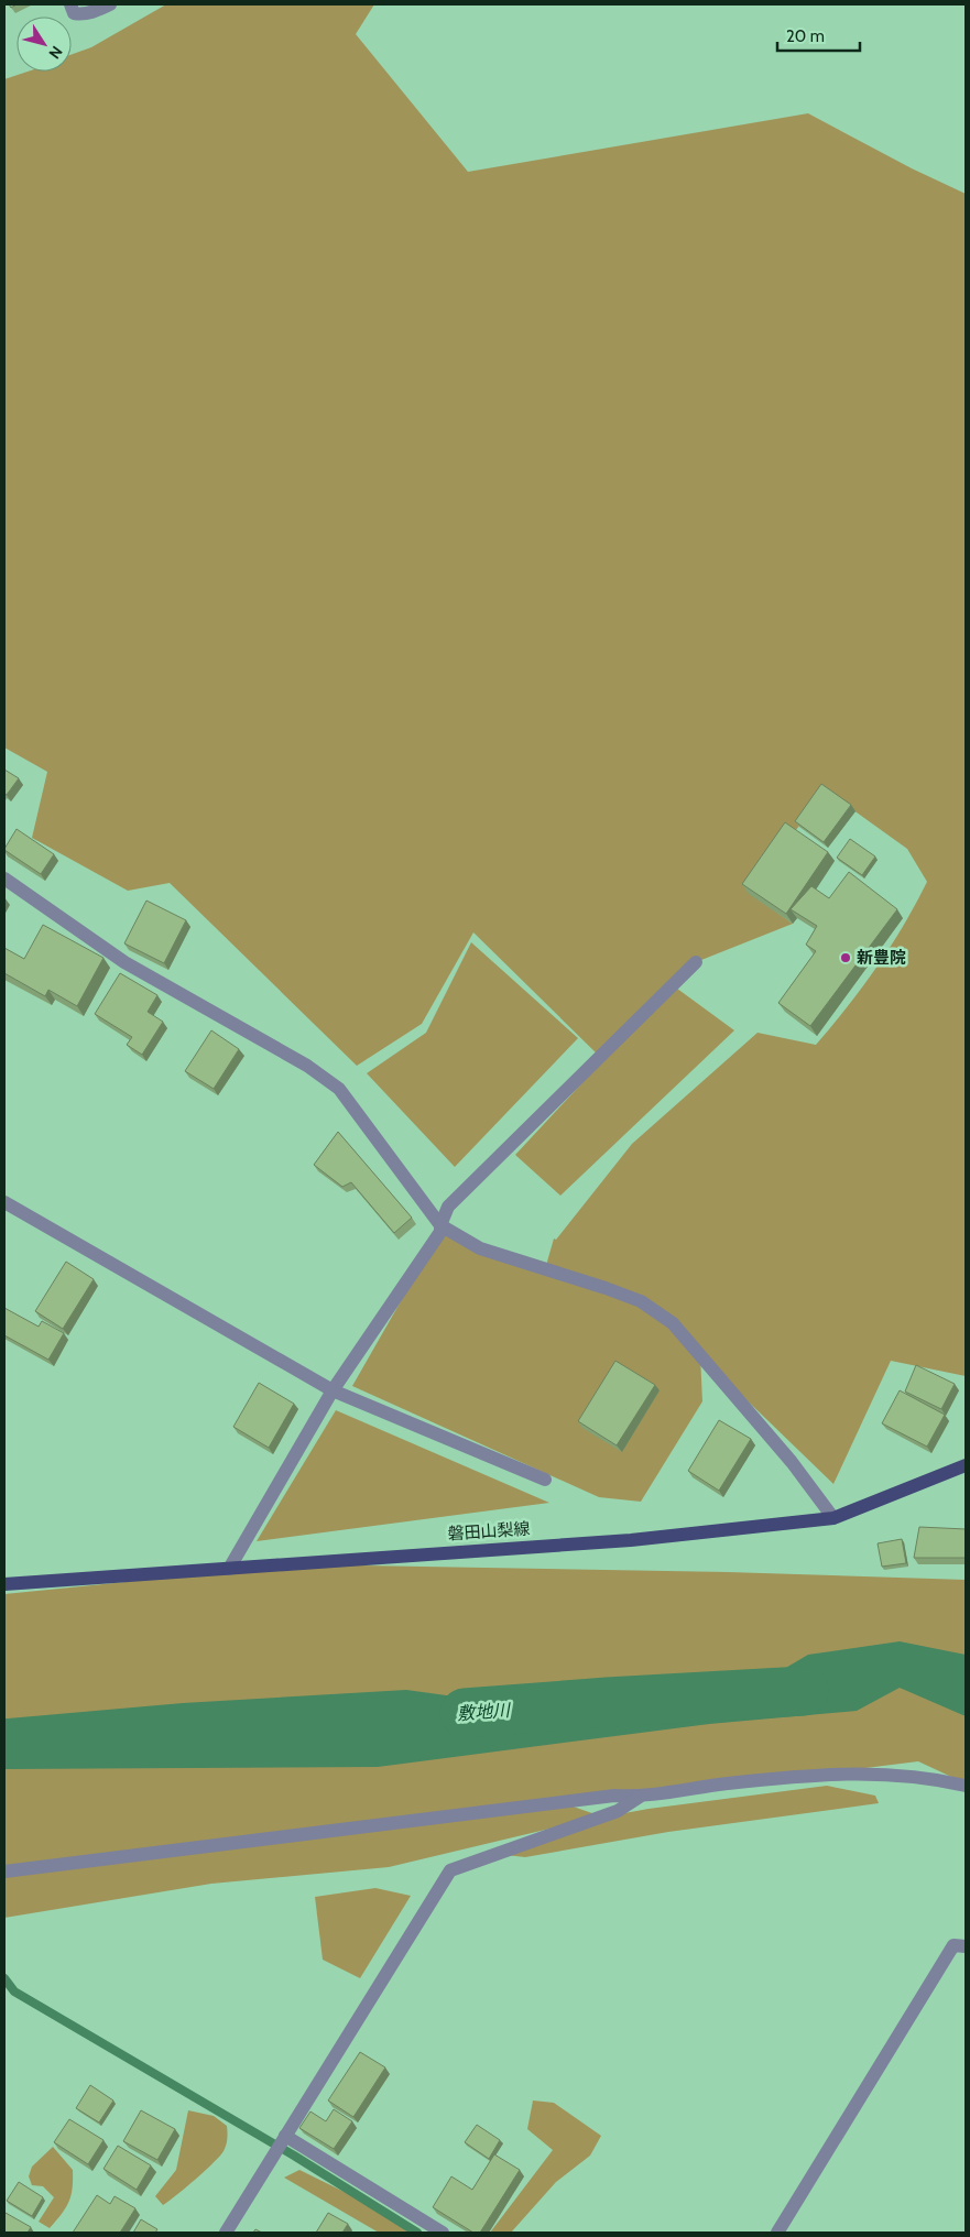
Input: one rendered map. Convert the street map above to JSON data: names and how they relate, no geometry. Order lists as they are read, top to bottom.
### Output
{
  "streets": {
    "main road": ["磐田山梨線"]
  },
  "water": ["敷地川"],
  "places": ["新豊院"],
  "scale_bar": "20 m",
  "north": "bottom right"
}
